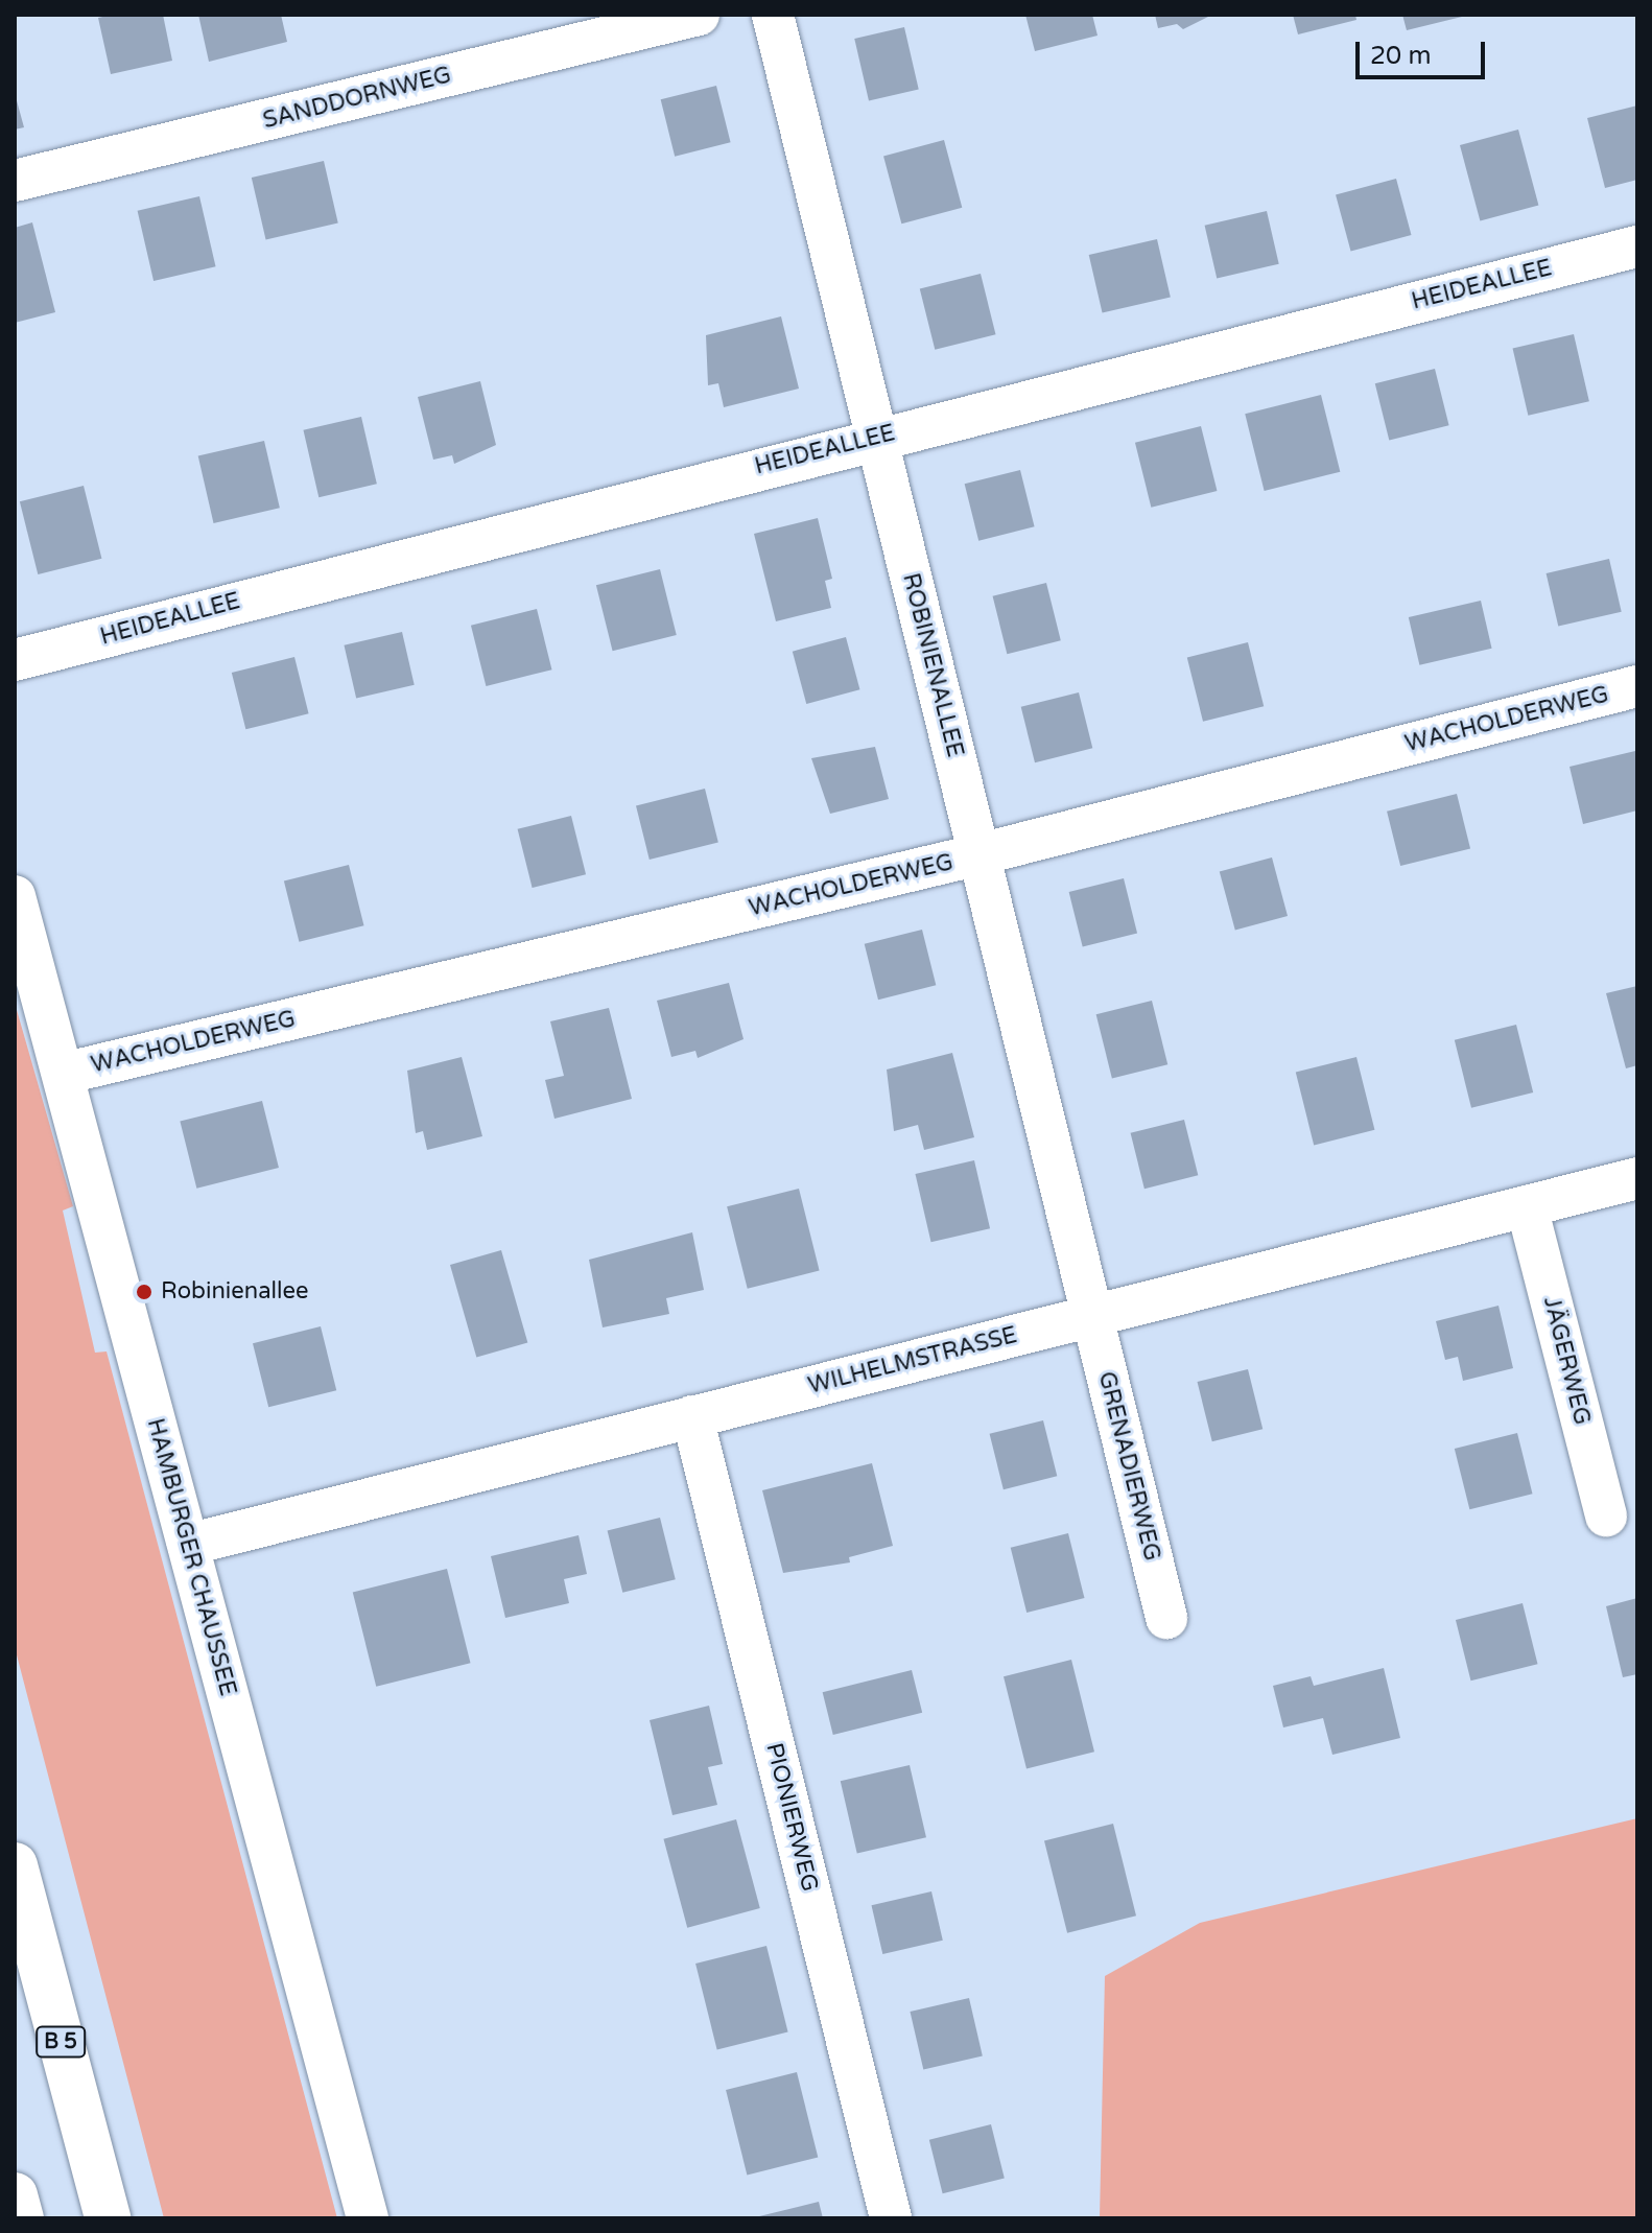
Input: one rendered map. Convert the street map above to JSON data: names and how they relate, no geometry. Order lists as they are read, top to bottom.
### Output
{
  "streets": {
    "highway": ["B 5"],
    "street": [
      "SANDDORNWEG",
      "HEIDEALLEE",
      "ROBINIENALLEE",
      "WACHOLDERWEG",
      "WILHELMSTRASSE",
      "JÄGERWEG",
      "GRENADIERWEG",
      "HAMBURGER CHAUSSEE",
      "PIONIERWEG"
    ]
  },
  "crossings": [
    ["HEIDEALLEE", "ROBINIENALLEE"],
    ["ROBINIENALLEE", "WACHOLDERWEG"],
    ["ROBINIENALLEE", "WILHELMSTRASSE"],
    ["ROBINIENALLEE", "GRENADIERWEG"],
    ["WACHOLDERWEG", "HAMBURGER CHAUSSEE"],
    ["WILHELMSTRASSE", "JÄGERWEG"],
    ["WILHELMSTRASSE", "GRENADIERWEG"],
    ["WILHELMSTRASSE", "HAMBURGER CHAUSSEE"],
    ["WILHELMSTRASSE", "PIONIERWEG"]
  ],
  "places": ["Robinienallee"],
  "scale_bar": "20 m"
}
